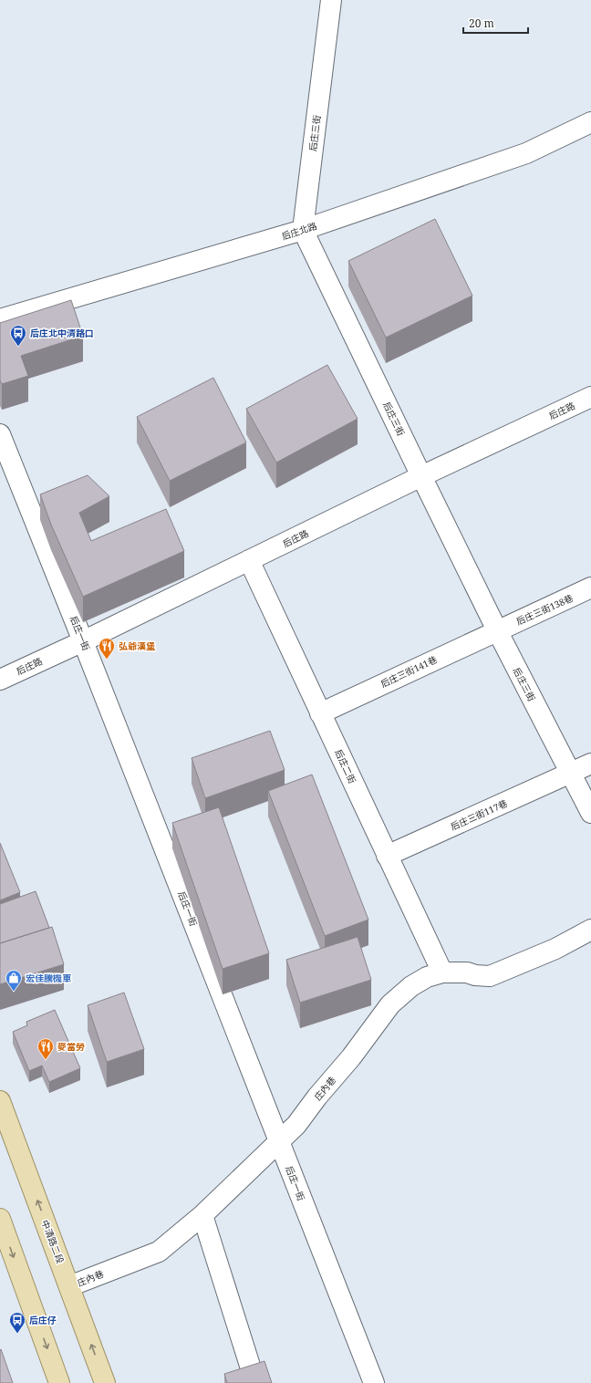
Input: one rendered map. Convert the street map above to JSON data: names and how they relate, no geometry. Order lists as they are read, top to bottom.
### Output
{
  "streets": {
    "main road": ["中清路二段"],
    "street": [
      "后庄三街",
      "后庄北路",
      "后庄路",
      "后庄三街138巷",
      "后庄一街",
      "后庄三街141巷",
      "后庄二街",
      "后庄三街117巷",
      "庄內巷"
    ]
  },
  "crossings": [
    ["后庄三街", "后庄北路"],
    ["后庄三街", "后庄路"],
    ["后庄三街", "后庄三街138巷"],
    ["后庄三街", "后庄三街141巷"],
    ["后庄三街", "后庄三街117巷"],
    ["后庄路", "后庄一街"],
    ["后庄路", "后庄二街"],
    ["后庄三街138巷", "后庄三街141巷"],
    ["后庄一街", "庄內巷"],
    ["后庄三街141巷", "后庄二街"],
    ["后庄二街", "后庄三街117巷"],
    ["后庄二街", "庄內巷"],
    ["庄內巷", "中清路二段"]
  ],
  "places": {
    "bus stop": ["后庄北中清路口", "后庄仔"],
    "restaurant": ["弘爺漢堡", "麥當勞"],
    "shop": ["宏佳騰機車"]
  },
  "scale_bar": "20 m"
}
